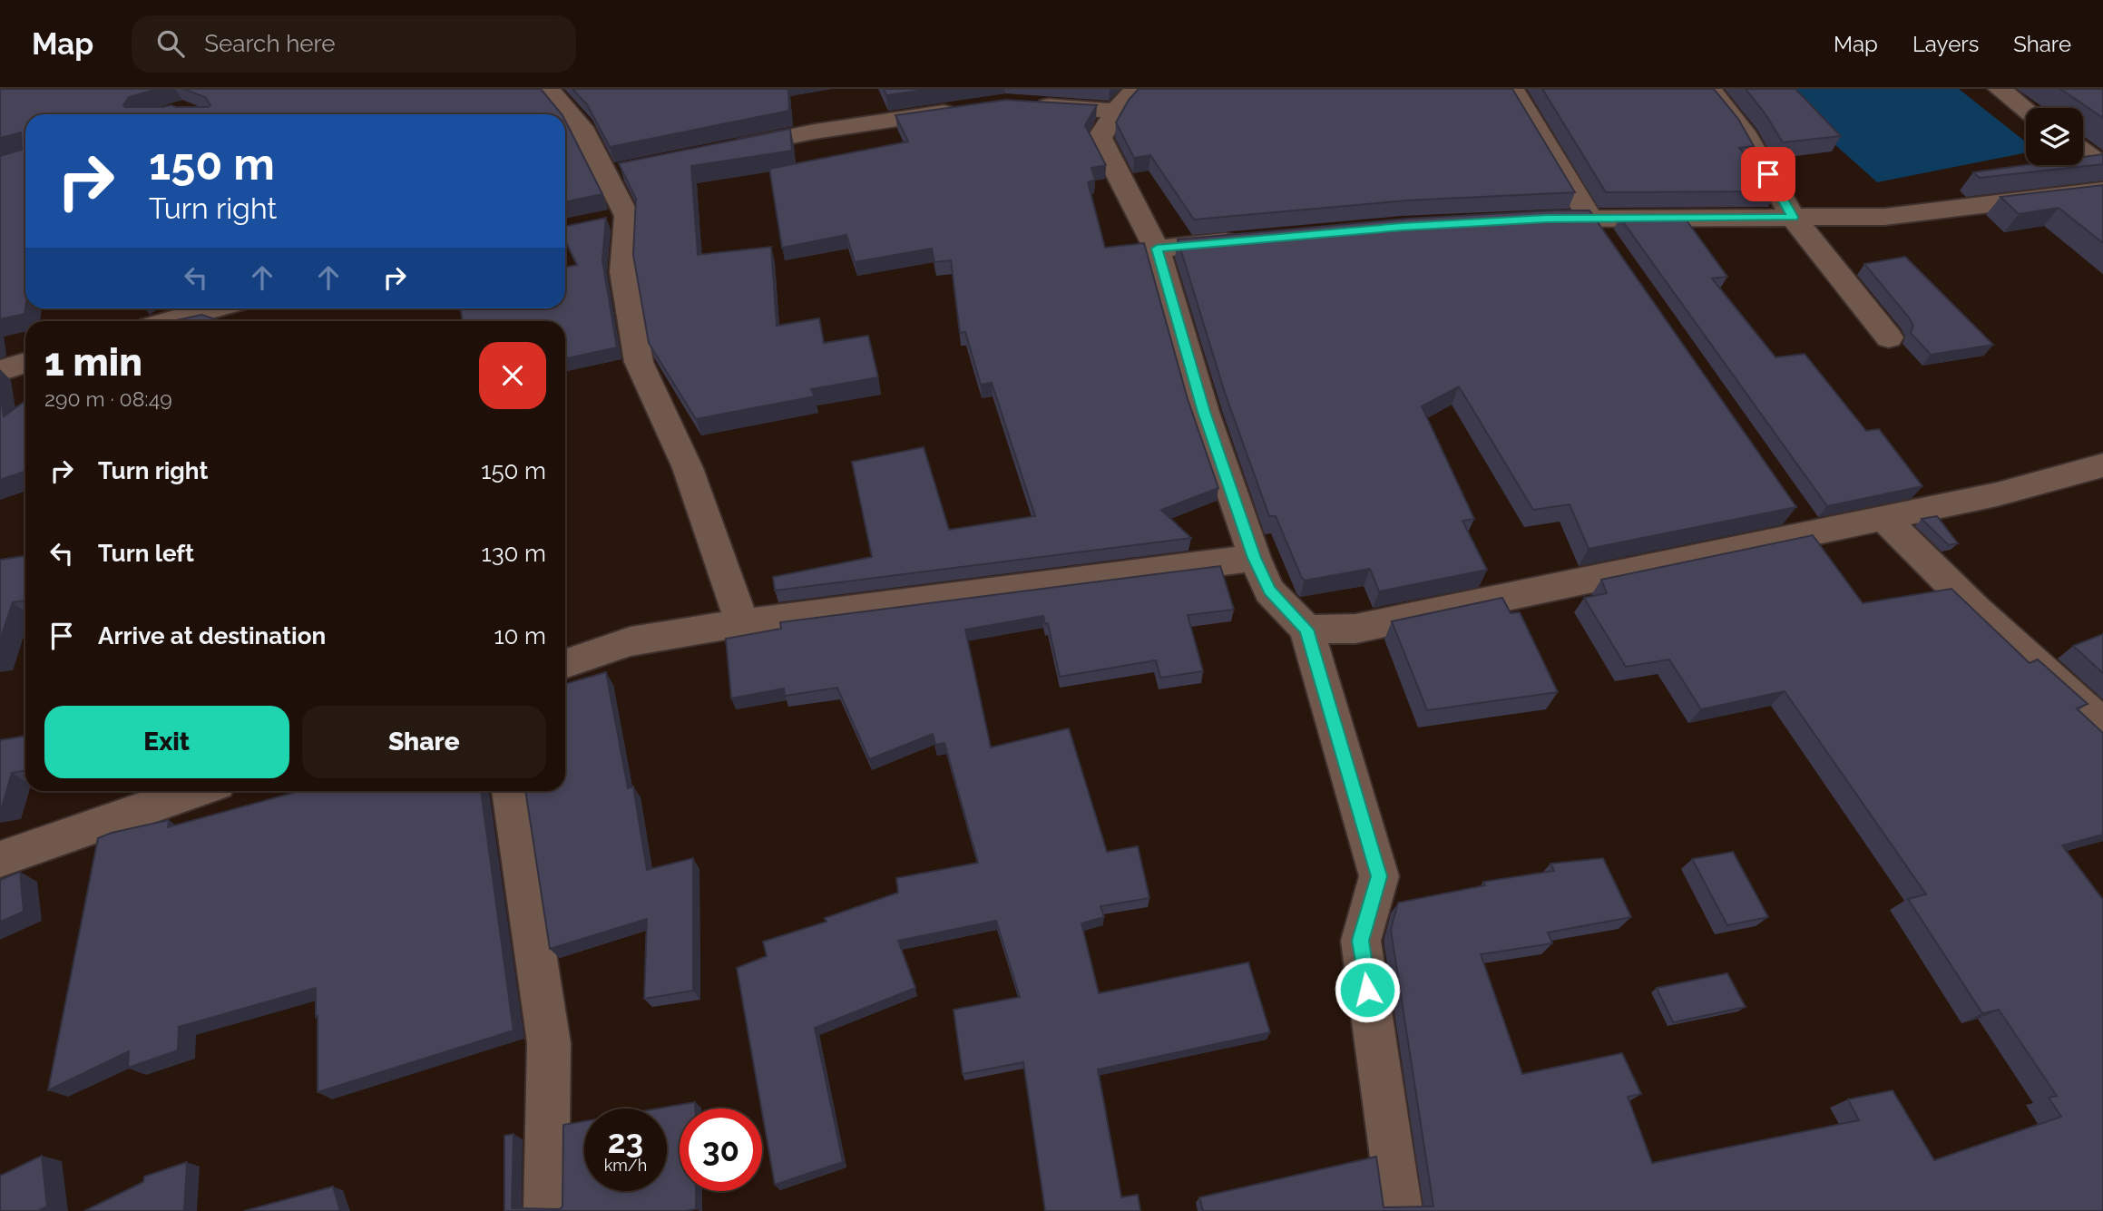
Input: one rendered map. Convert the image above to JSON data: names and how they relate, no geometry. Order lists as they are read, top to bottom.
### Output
{
  "page": {
    "header": "Map",
    "search": "Search here",
    "nav": ["Map", "Layers", "Share"],
    "turn": ["150 m", "Turn right"],
    "heading": ["1 min", "290 m · 08:49"],
    "list": [
      {
        "name": "Turn right",
        "value": "150 m"
      },
      {
        "name": "Turn left",
        "value": "130 m"
      },
      {
        "name": "Arrive at destination",
        "value": "10 m"
      }
    ],
    "buttons": ["Exit", "Share"],
    "speed": "23 km/h",
    "limit": "30"
  }
}
